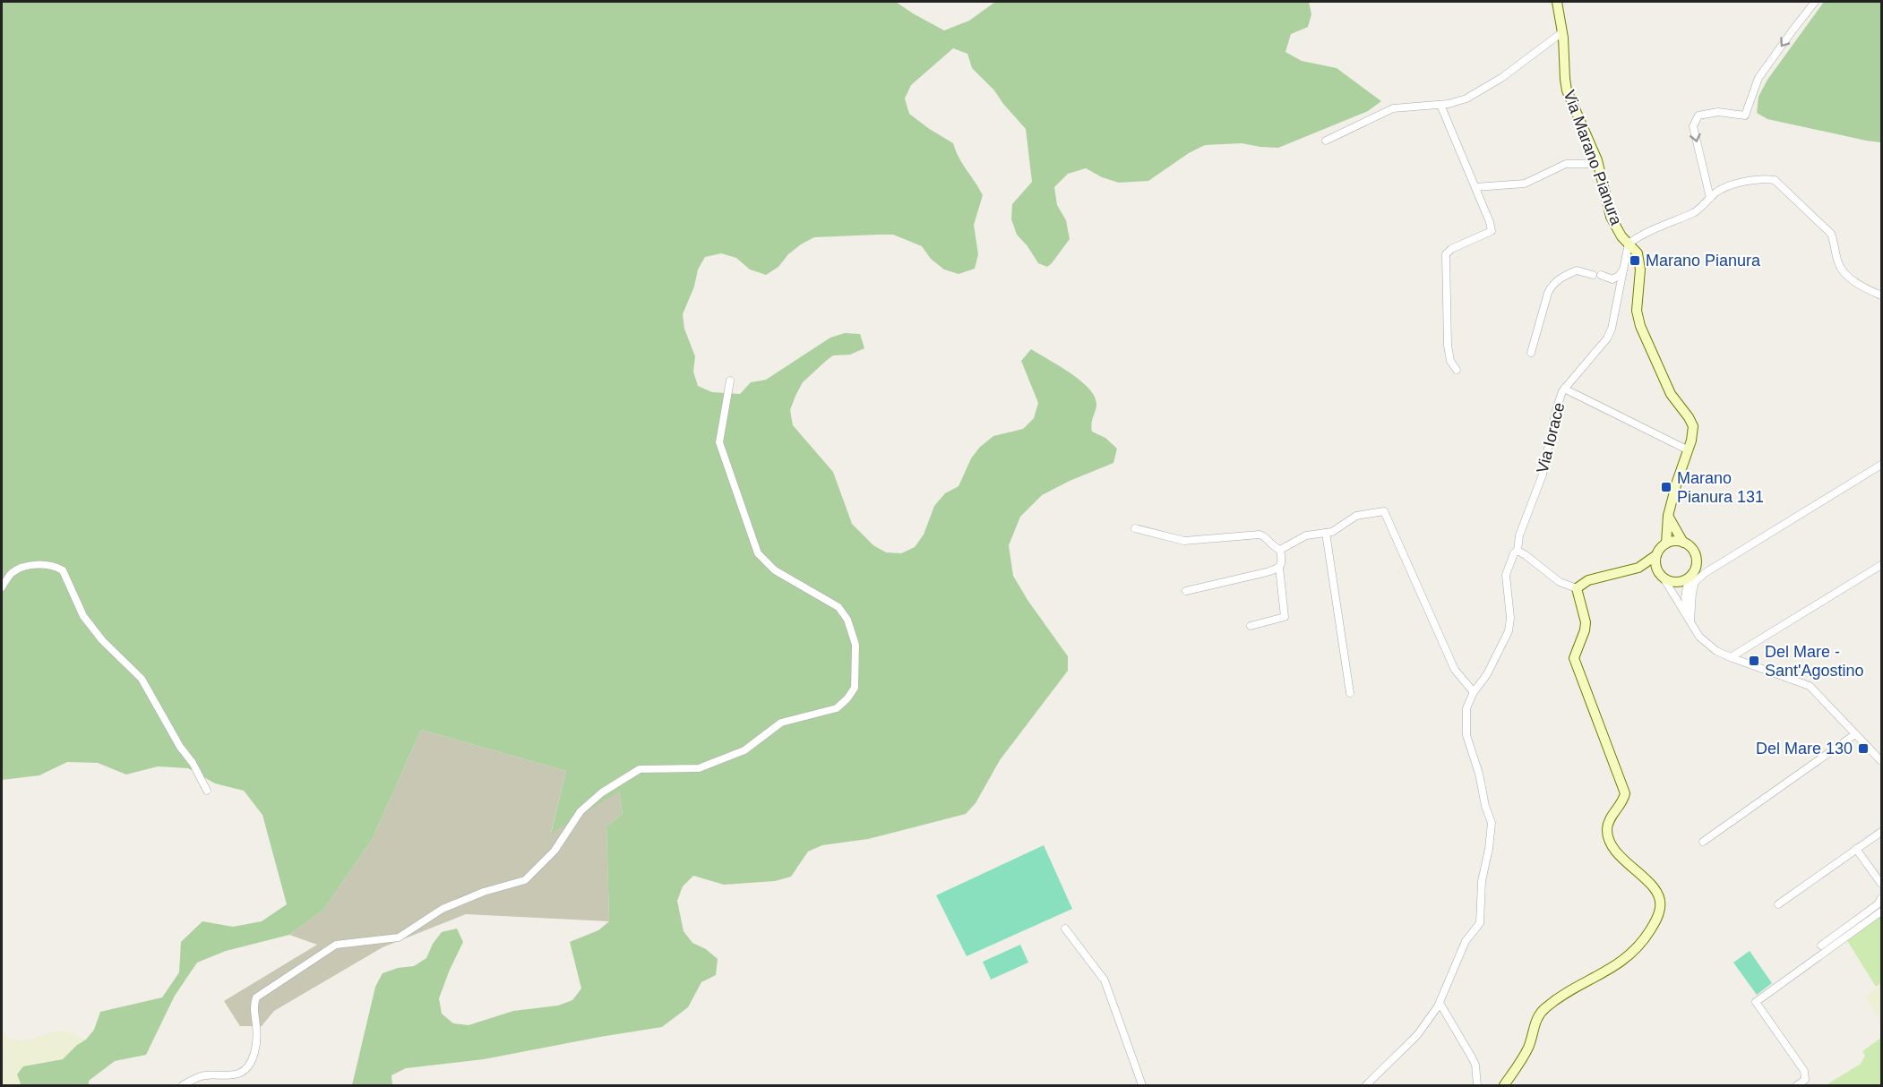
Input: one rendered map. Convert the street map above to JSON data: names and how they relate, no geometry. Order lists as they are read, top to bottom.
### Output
{
  "streets": {
    "street": ["Via Marano Pianura", "Via Iorace"]
  },
  "crossings": [
    ["Via Marano Pianura", "Via Iorace"]
  ],
  "places": {
    "transit": [
      "Marano Pianura",
      "Marano Pianura 131",
      "Del Mare - Sant'Agostino",
      "Del Mare 130"
    ]
  }
}
